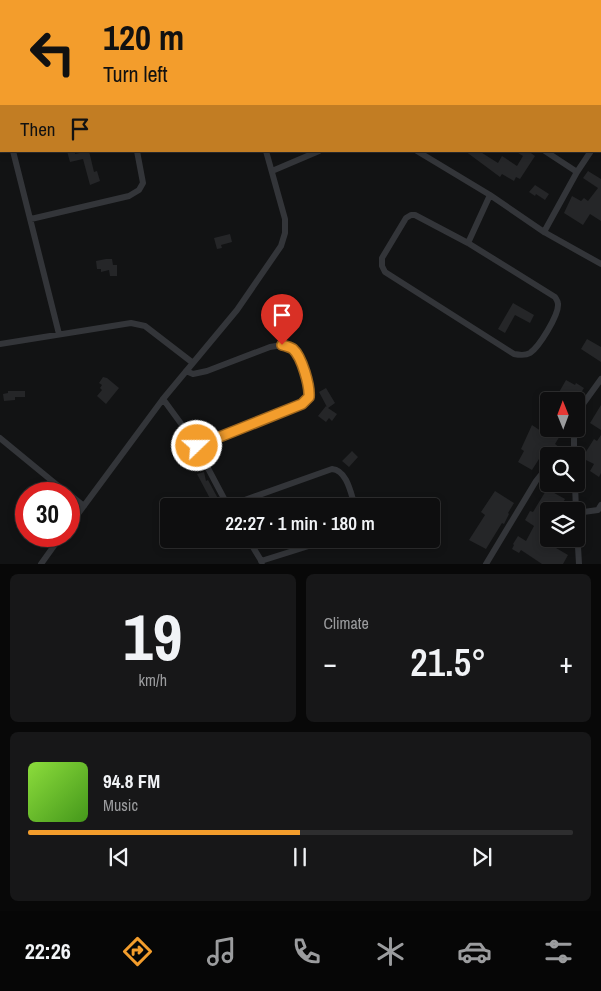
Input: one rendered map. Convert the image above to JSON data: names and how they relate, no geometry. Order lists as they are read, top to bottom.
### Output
{
  "north": "top",
  "page": {
    "turn": ["120 m", "Turn left"],
    "then": "Then",
    "limit": "30",
    "trip": "22:27 · 1 min · 180 m",
    "tile": [
      ["19", "km/h"],
      "Climate"
    ],
    "heat": ["−", "21.5°", "+"],
    "song": ["94.8 FM", "Music"],
    "tabs": "22:26"
  }
}
